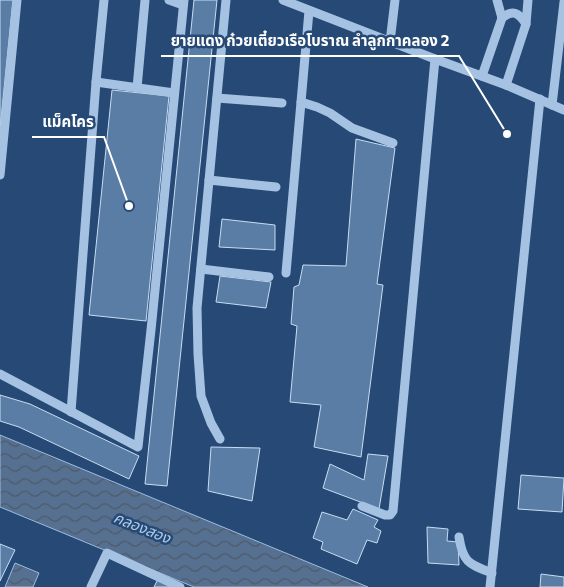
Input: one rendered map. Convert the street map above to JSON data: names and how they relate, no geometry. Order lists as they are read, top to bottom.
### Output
{
  "water": ["คลองสอง"],
  "places": ["ยายแดง ก๋วยเตี๋ยวเรือโบราณ ลำลูกกาคลอง 2", "แม็คโคร"]
}
